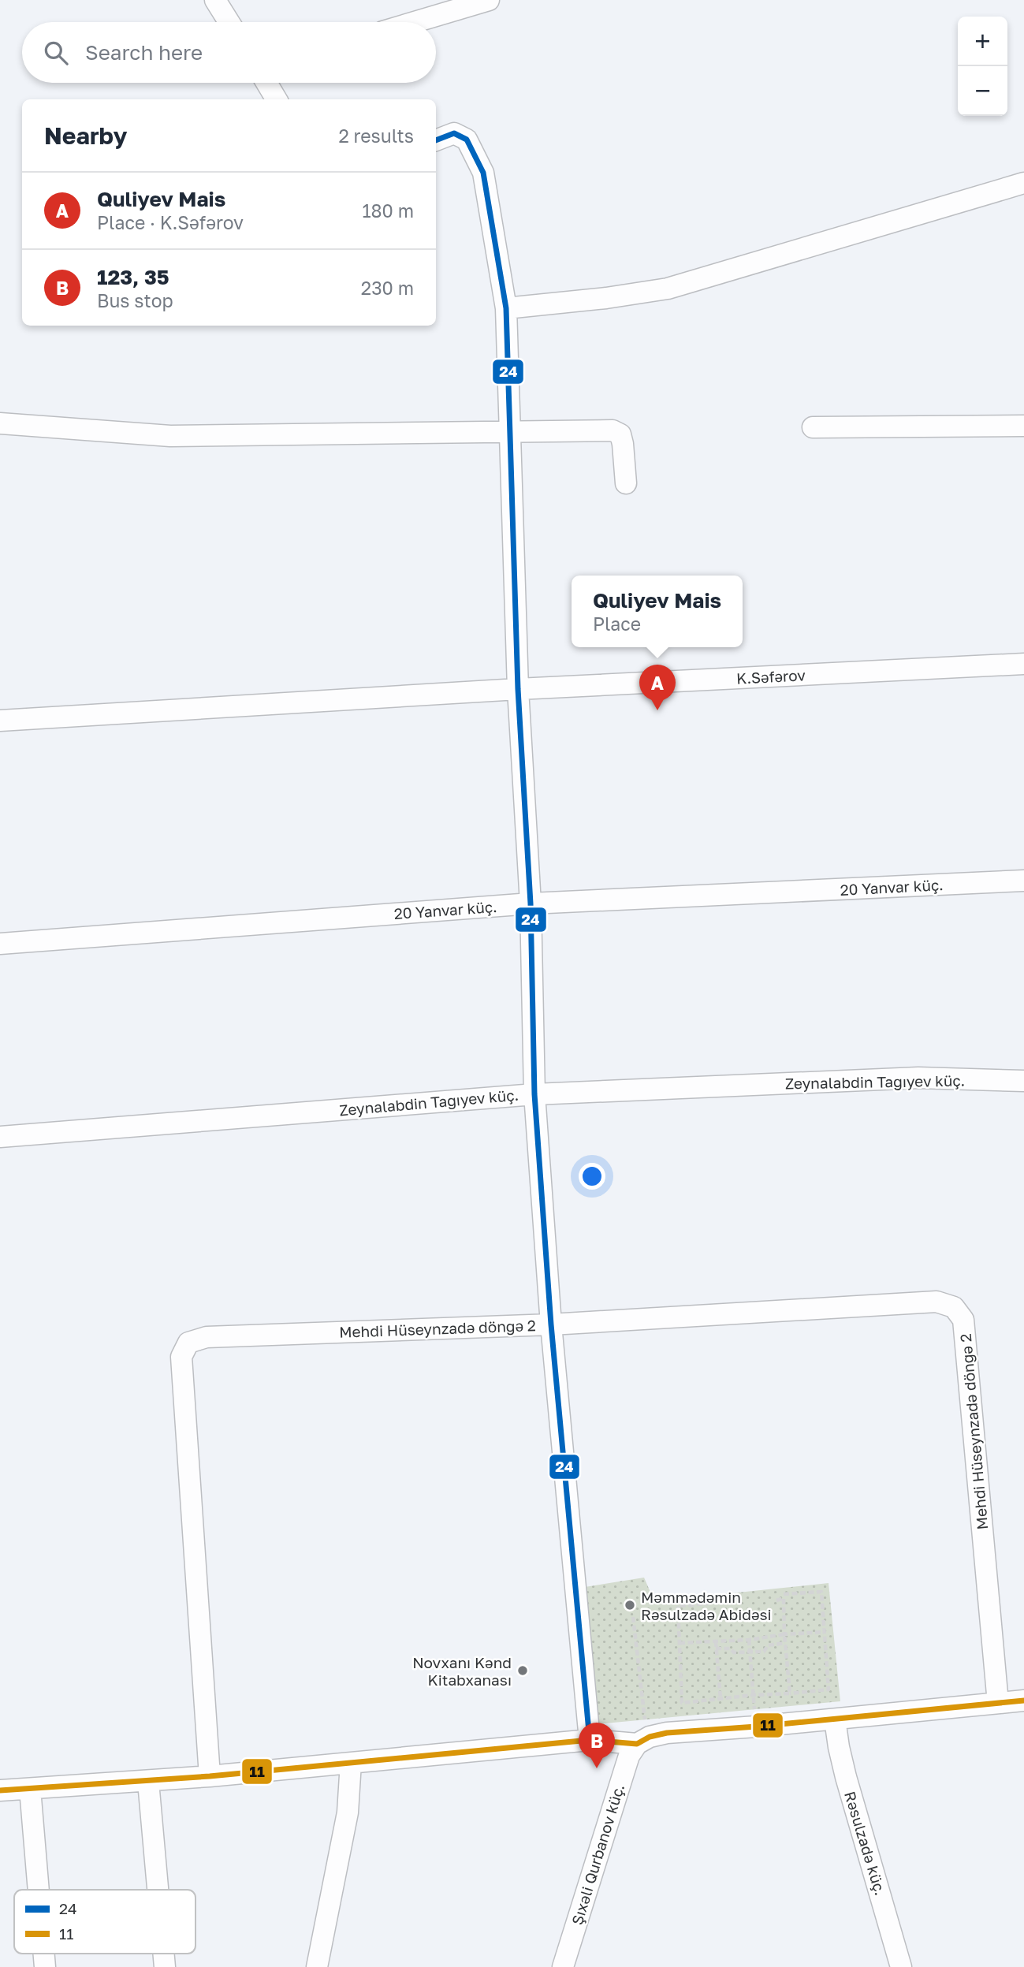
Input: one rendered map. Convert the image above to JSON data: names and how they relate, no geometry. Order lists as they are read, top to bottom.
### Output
{
  "streets": {
    "street": [
      "K.Səfərov",
      "20 Yanvar küç.",
      "Zeynalabdin Tağıyev küç.",
      "Mehdi Hüseynzadə döngə 2",
      "Rəsulzadə küç.",
      "Şıxəli Qurbanov küç."
    ]
  },
  "places": ["Məmmədəmin Rəsulzadə Abidəsi", "Novxanı Kənd Kitabxanası"],
  "lines": ["transit line 24", "transit line 11"],
  "legend": ["24", "11"],
  "page": {
    "map_buttons": ["+", "−"],
    "search": "Search here",
    "heading": ["Nearby", "2 results"],
    "list": [
      {
        "mark": "A",
        "name": "Quliyev Mais",
        "note": "Place · K.Səfərov",
        "value": "180 m"
      },
      {
        "mark": "B",
        "name": "123, 35",
        "note": "Bus stop",
        "value": "230 m"
      }
    ],
    "popup": ["Quliyev Mais", "Place"],
    "pins": ["A", "B"]
  }
}
